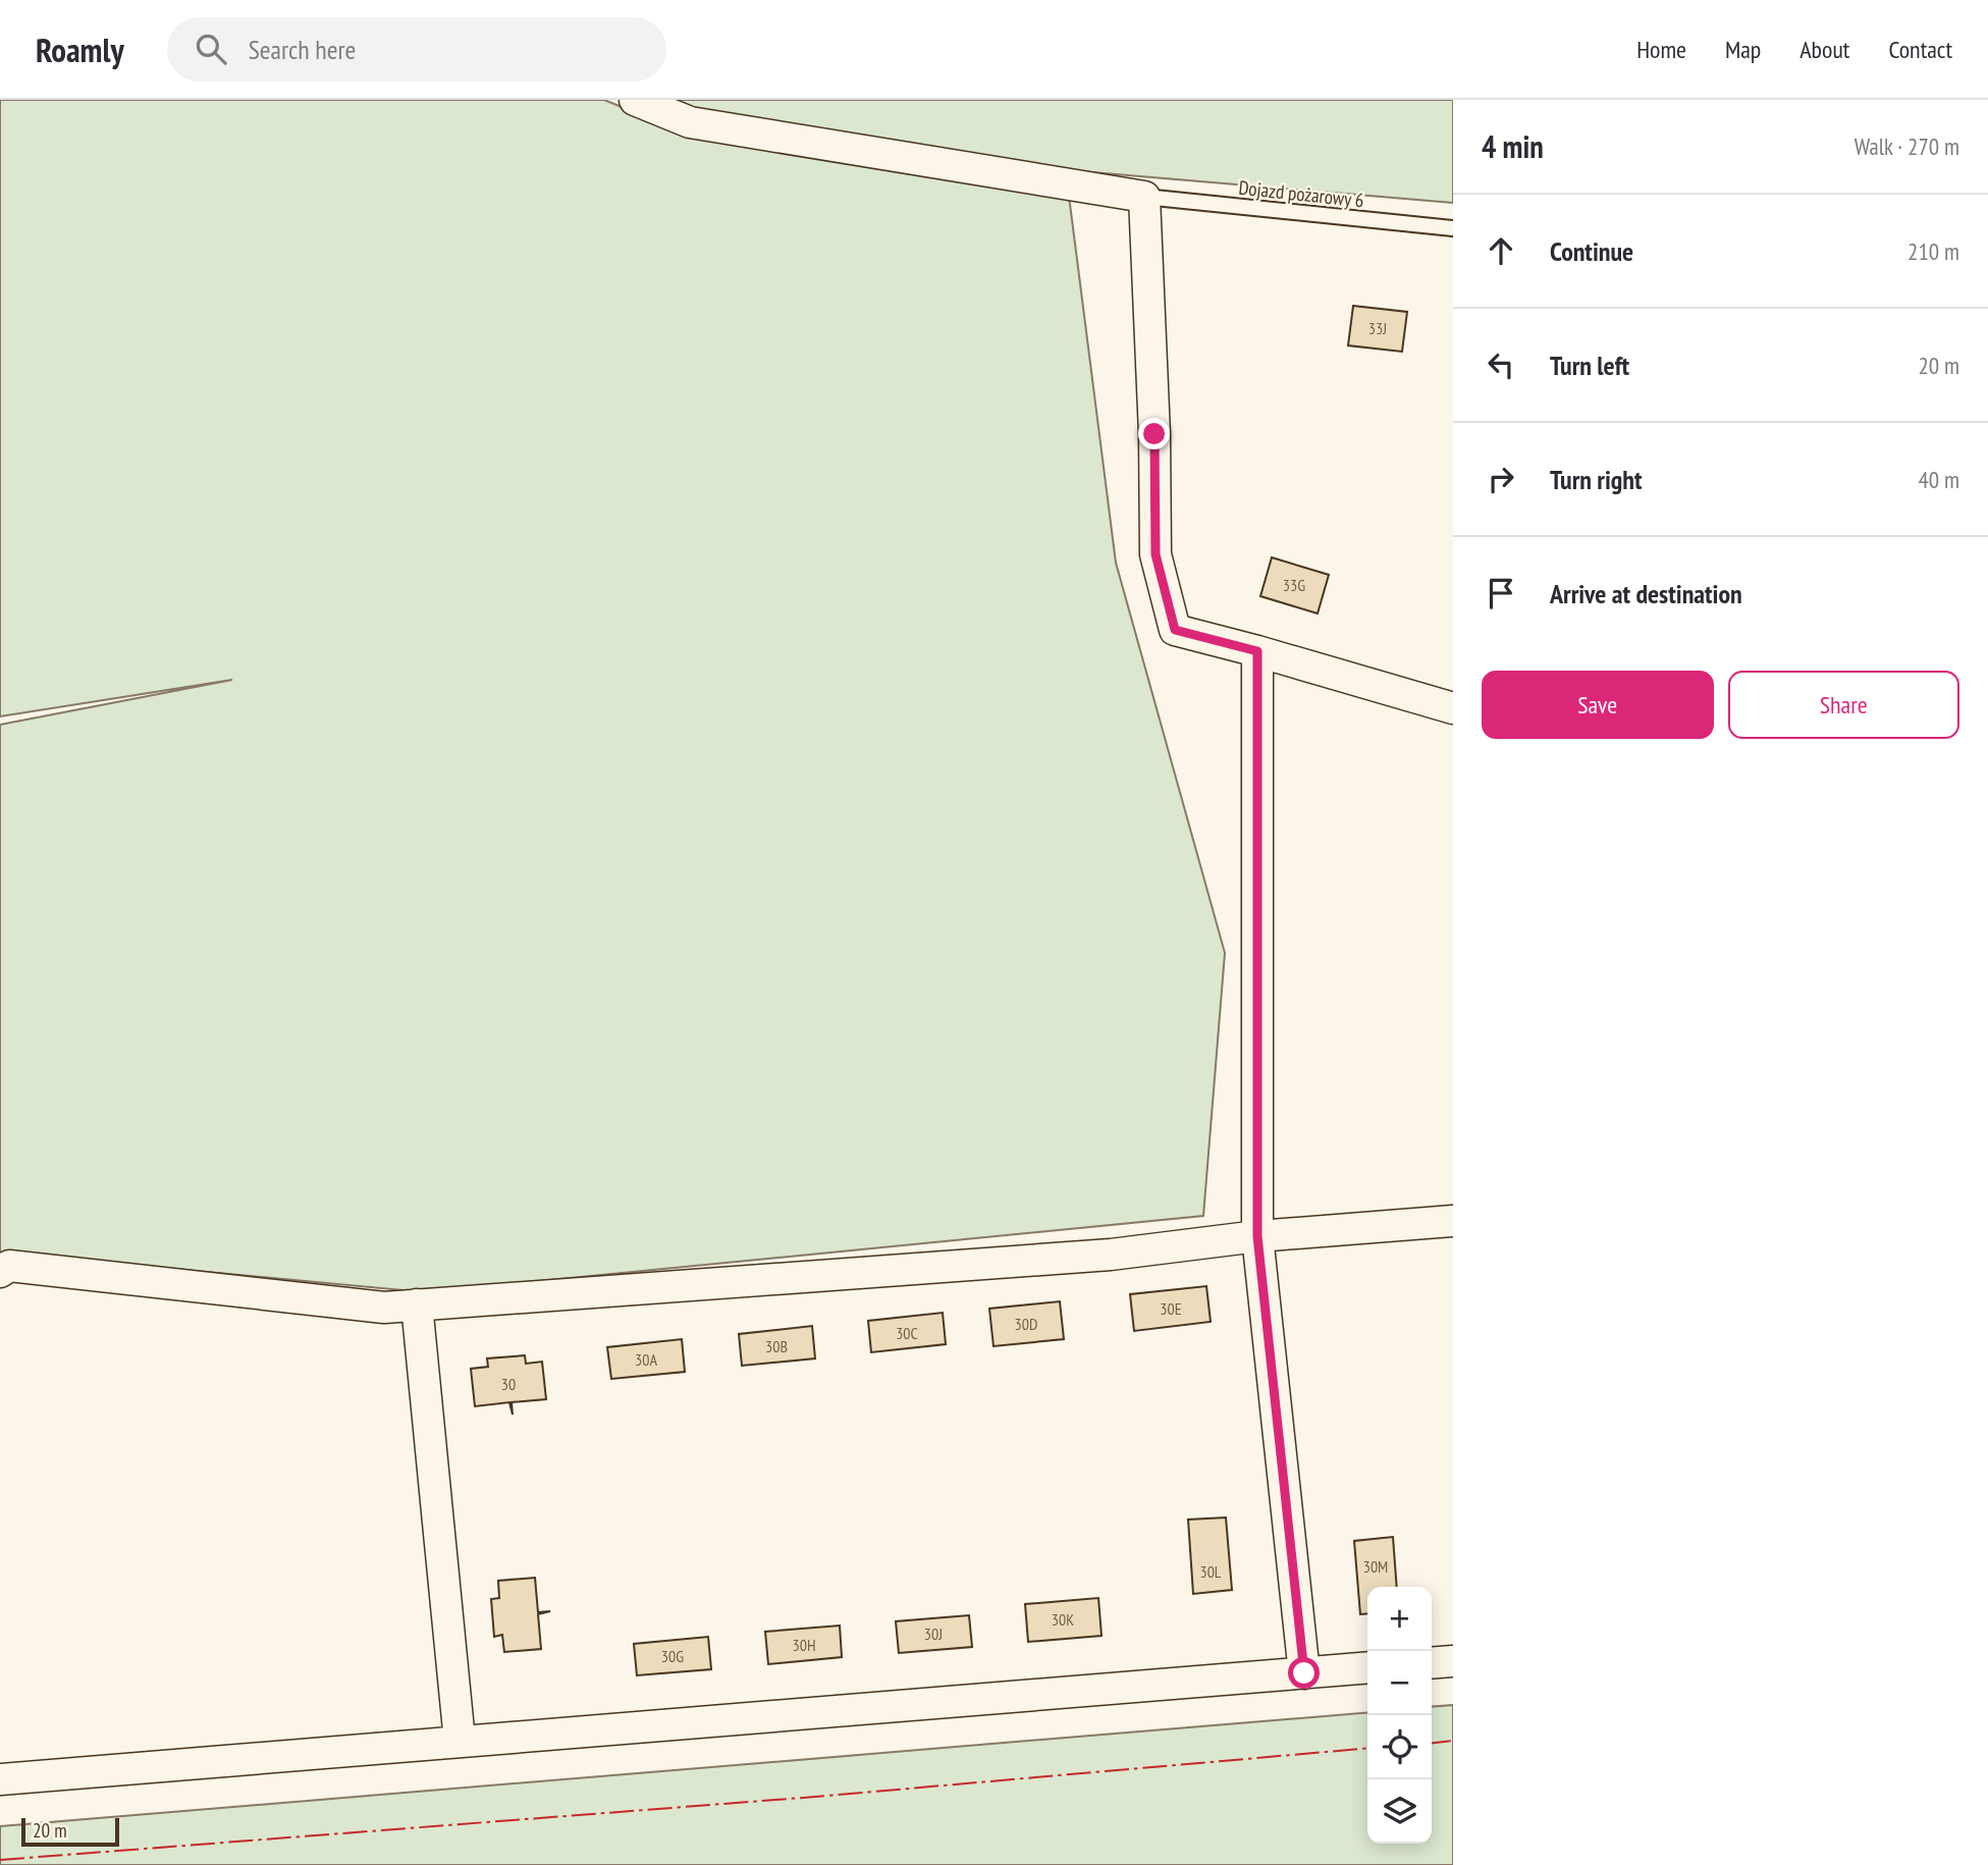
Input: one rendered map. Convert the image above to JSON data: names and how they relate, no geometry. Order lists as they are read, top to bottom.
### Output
{
  "streets": {
    "lane": ["Dojazd pożarowy 6"]
  },
  "house_numbers": [
    "33J",
    "33G",
    "30E",
    "30D",
    "30C",
    "30B",
    "30A",
    "30",
    "30M",
    "30L",
    "30K",
    "30J",
    "30H",
    "30G"
  ],
  "scale_bar": "20 m",
  "page": {
    "header": "Roamly",
    "search": "Search here",
    "nav": [
      "Home",
      "Map",
      "About",
      "Contact"
    ],
    "heading": ["4 min", "Walk · 270 m"],
    "list": [
      ["Continue", "210 m"],
      ["Turn left", "20 m"],
      ["Turn right", "40 m"],
      "Arrive at destination"
    ],
    "buttons": ["Save", "Share"],
    "map_buttons": ["+", "−"],
    "scale": "20 m"
  }
}
